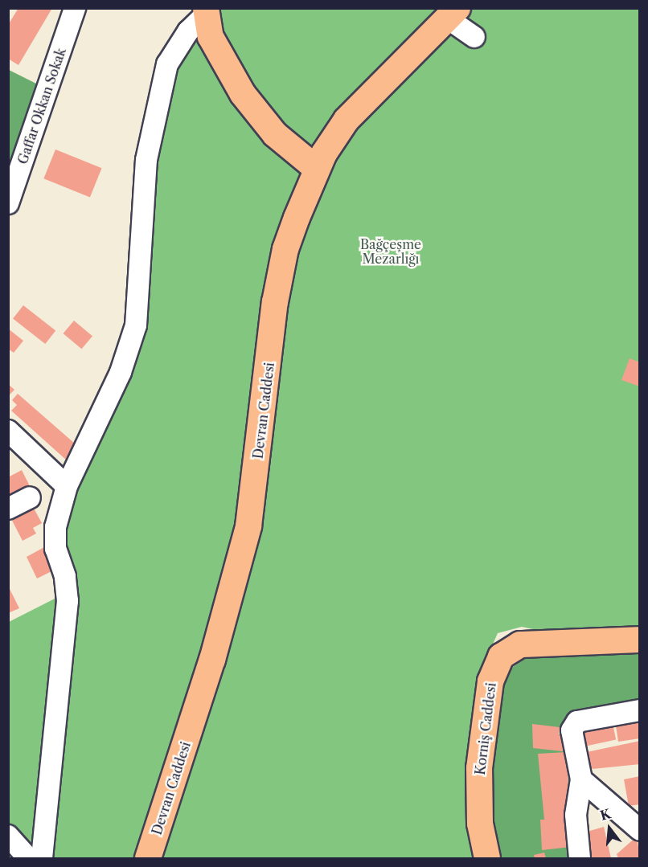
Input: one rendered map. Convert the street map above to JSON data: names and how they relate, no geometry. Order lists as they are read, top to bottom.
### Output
{
  "streets": {
    "main road": ["Devran Caddesi", "Korniş Caddesi"],
    "street": ["Gaffar Okkan Sokak"]
  },
  "parks": ["Bağçeşme Mezarlığı"],
  "north": "top"
}
